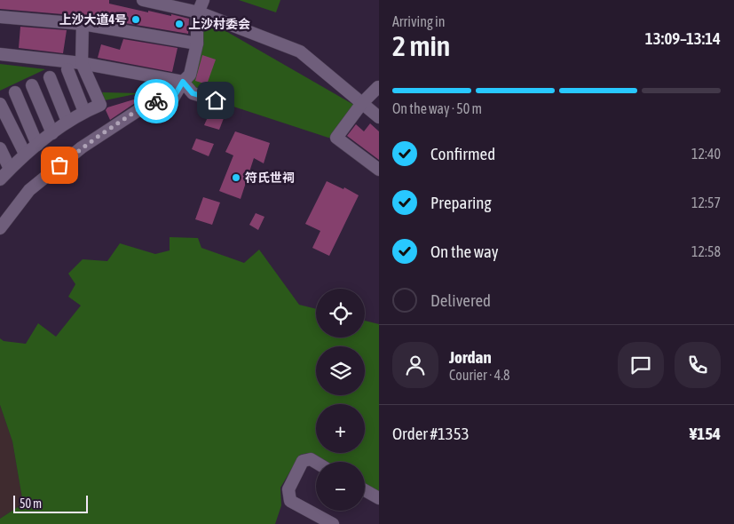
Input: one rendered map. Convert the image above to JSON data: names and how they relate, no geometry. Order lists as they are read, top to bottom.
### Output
{
  "places": ["上沙大道4号", "上沙村委会", "符氏世祠"],
  "scale_bar": "50 m",
  "page": {
    "heading": ["2 min", "Arriving in", "13:09–13:14"],
    "panel": [
      "Jordan",
      "Courier · 4.8",
      "Order #1353",
      "¥154"
    ],
    "bar": "On the way · 50 m",
    "list": [
      ["Confirmed", "12:40"],
      ["Preparing", "12:57"],
      ["On the way", "12:58"],
      "Delivered"
    ],
    "map_buttons": ["+", "−"],
    "scale": "50 m"
  }
}
